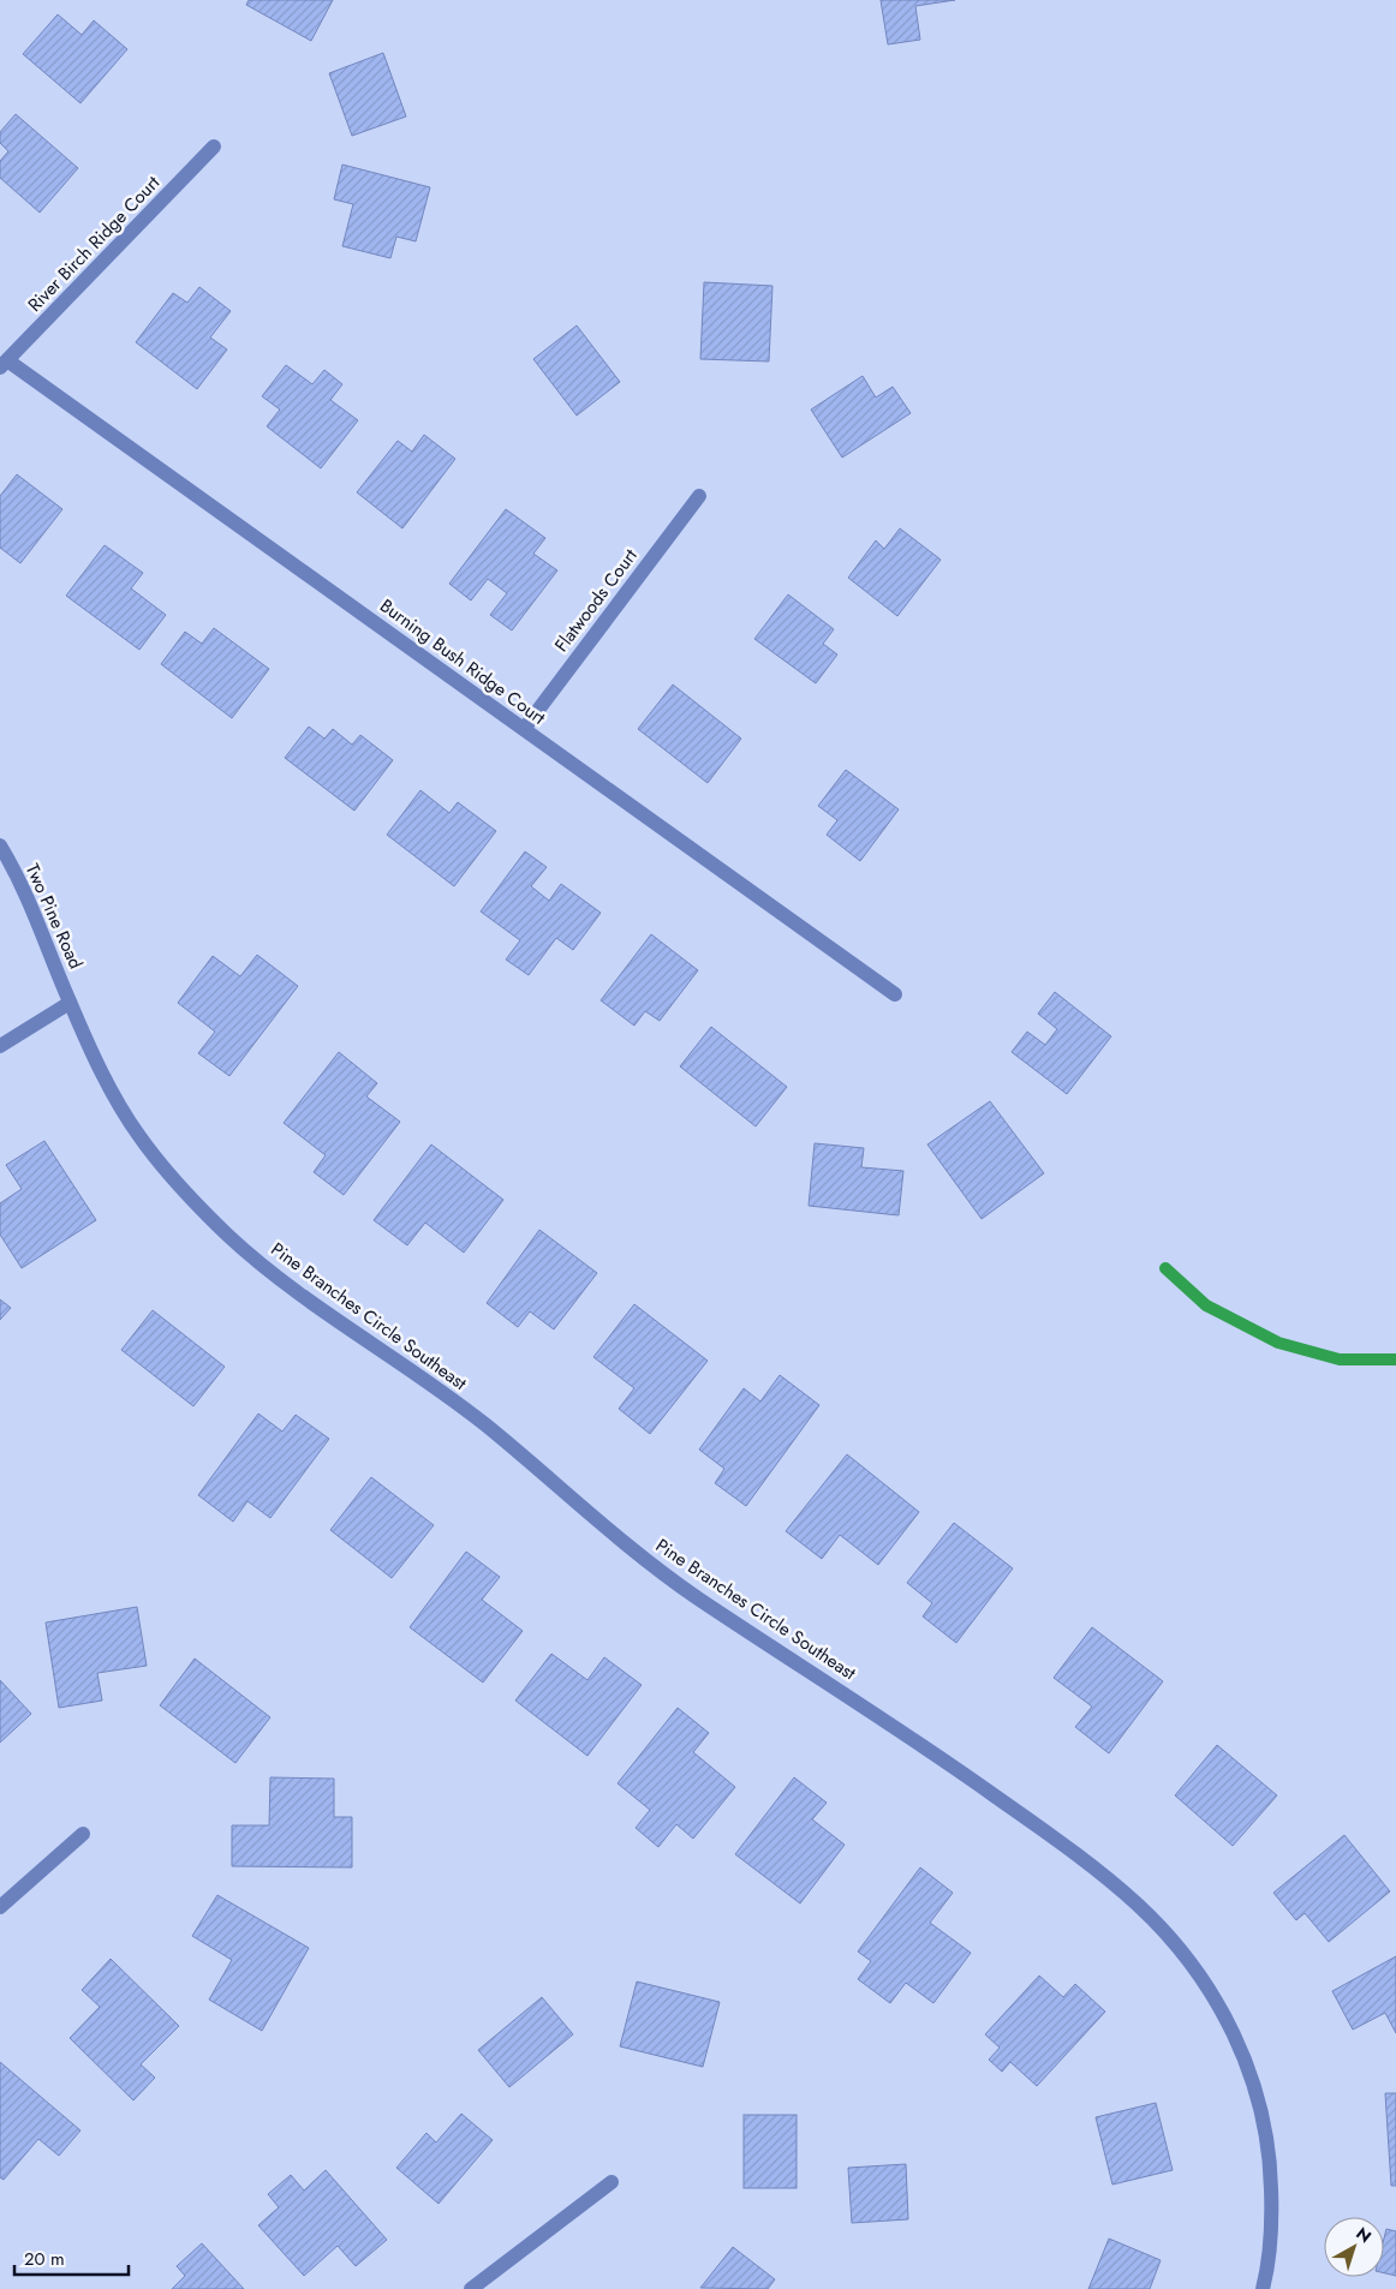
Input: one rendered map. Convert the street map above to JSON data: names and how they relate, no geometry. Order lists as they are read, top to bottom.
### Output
{
  "streets": {
    "street": [
      "River Birch Ridge Court",
      "Flatwoods Court",
      "Burning Bush Ridge Court",
      "Two Pine Road",
      "Pine Branches Circle Southeast"
    ]
  },
  "crossings": [
    ["River Birch Ridge Court", "Burning Bush Ridge Court"],
    ["Flatwoods Court", "Burning Bush Ridge Court"],
    ["Two Pine Road", "Pine Branches Circle Southeast"]
  ],
  "scale_bar": "20 m",
  "north": "top right"
}
